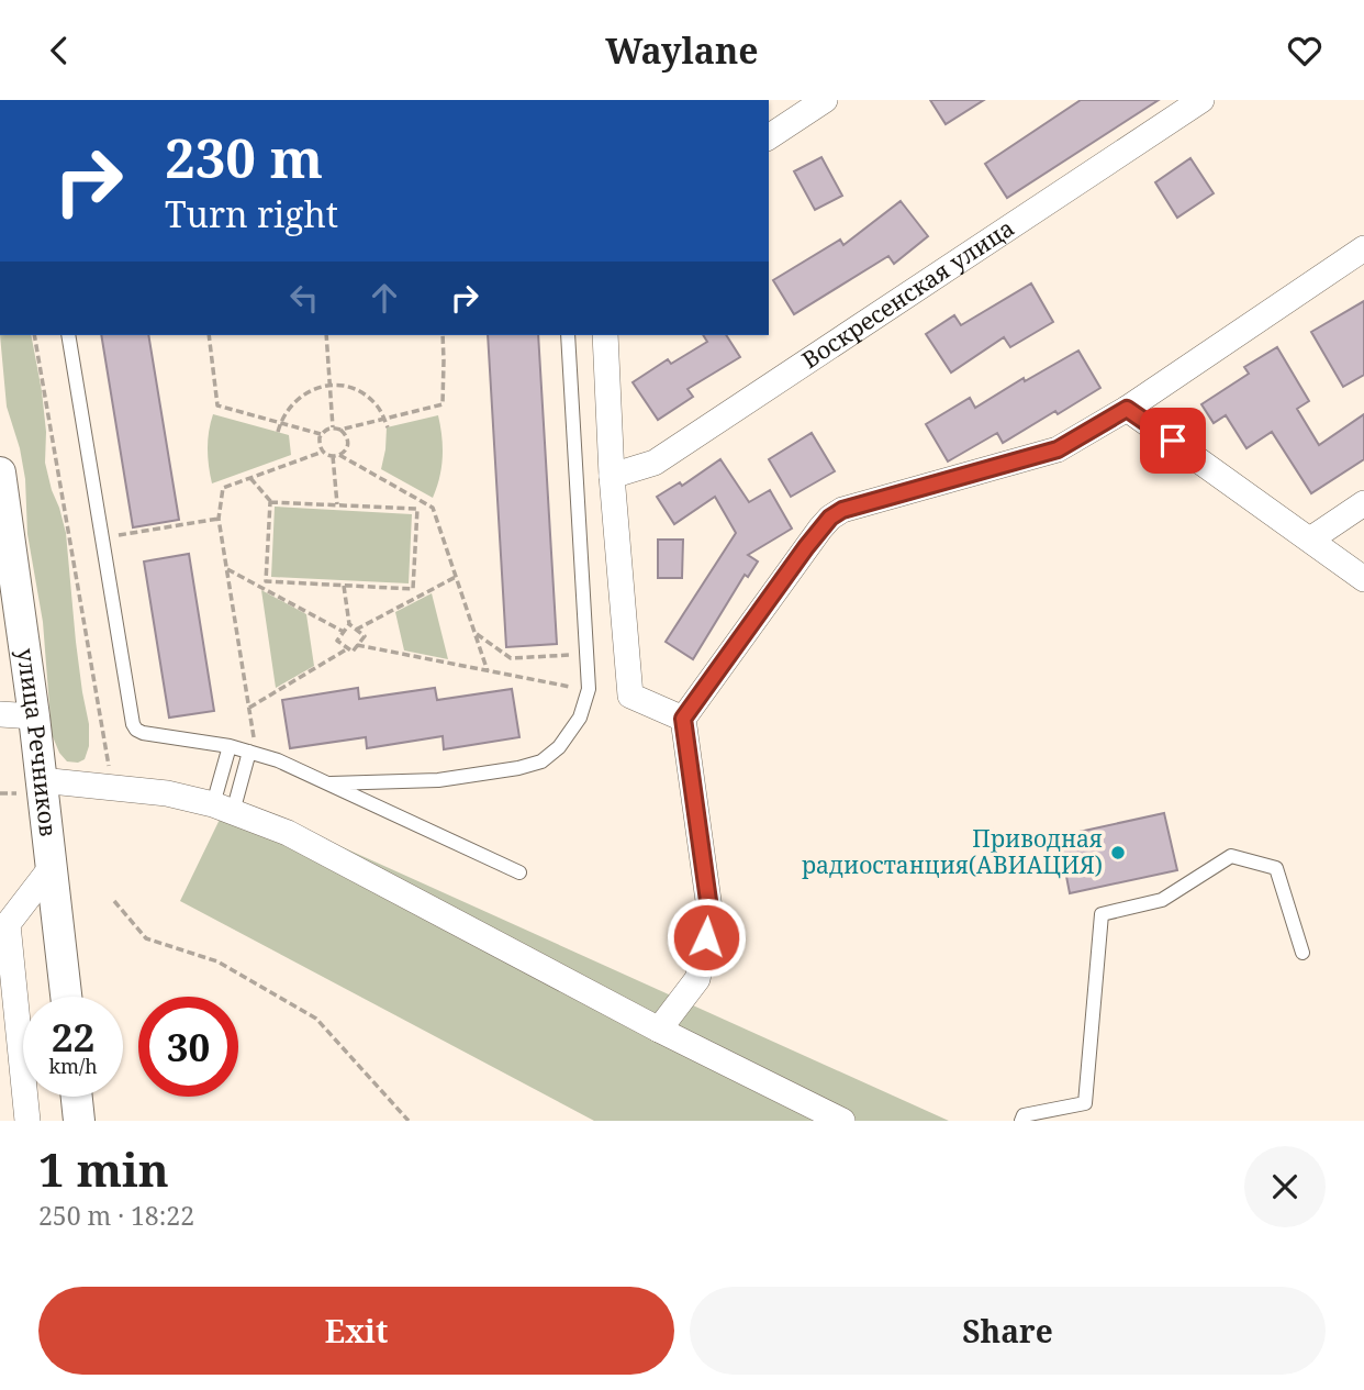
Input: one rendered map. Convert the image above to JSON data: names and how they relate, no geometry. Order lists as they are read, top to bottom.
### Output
{
  "streets": {
    "street": ["Воскресенская улица", "улица Речников"]
  },
  "places": ["Приводная радиостанция(АВИАЦИЯ)"],
  "page": {
    "header": "Waylane",
    "turn": ["230 m", "Turn right"],
    "speed": "22 km/h",
    "limit": "30",
    "heading": ["1 min", "250 m · 18:22"],
    "buttons": ["Exit", "Share"]
  }
}
